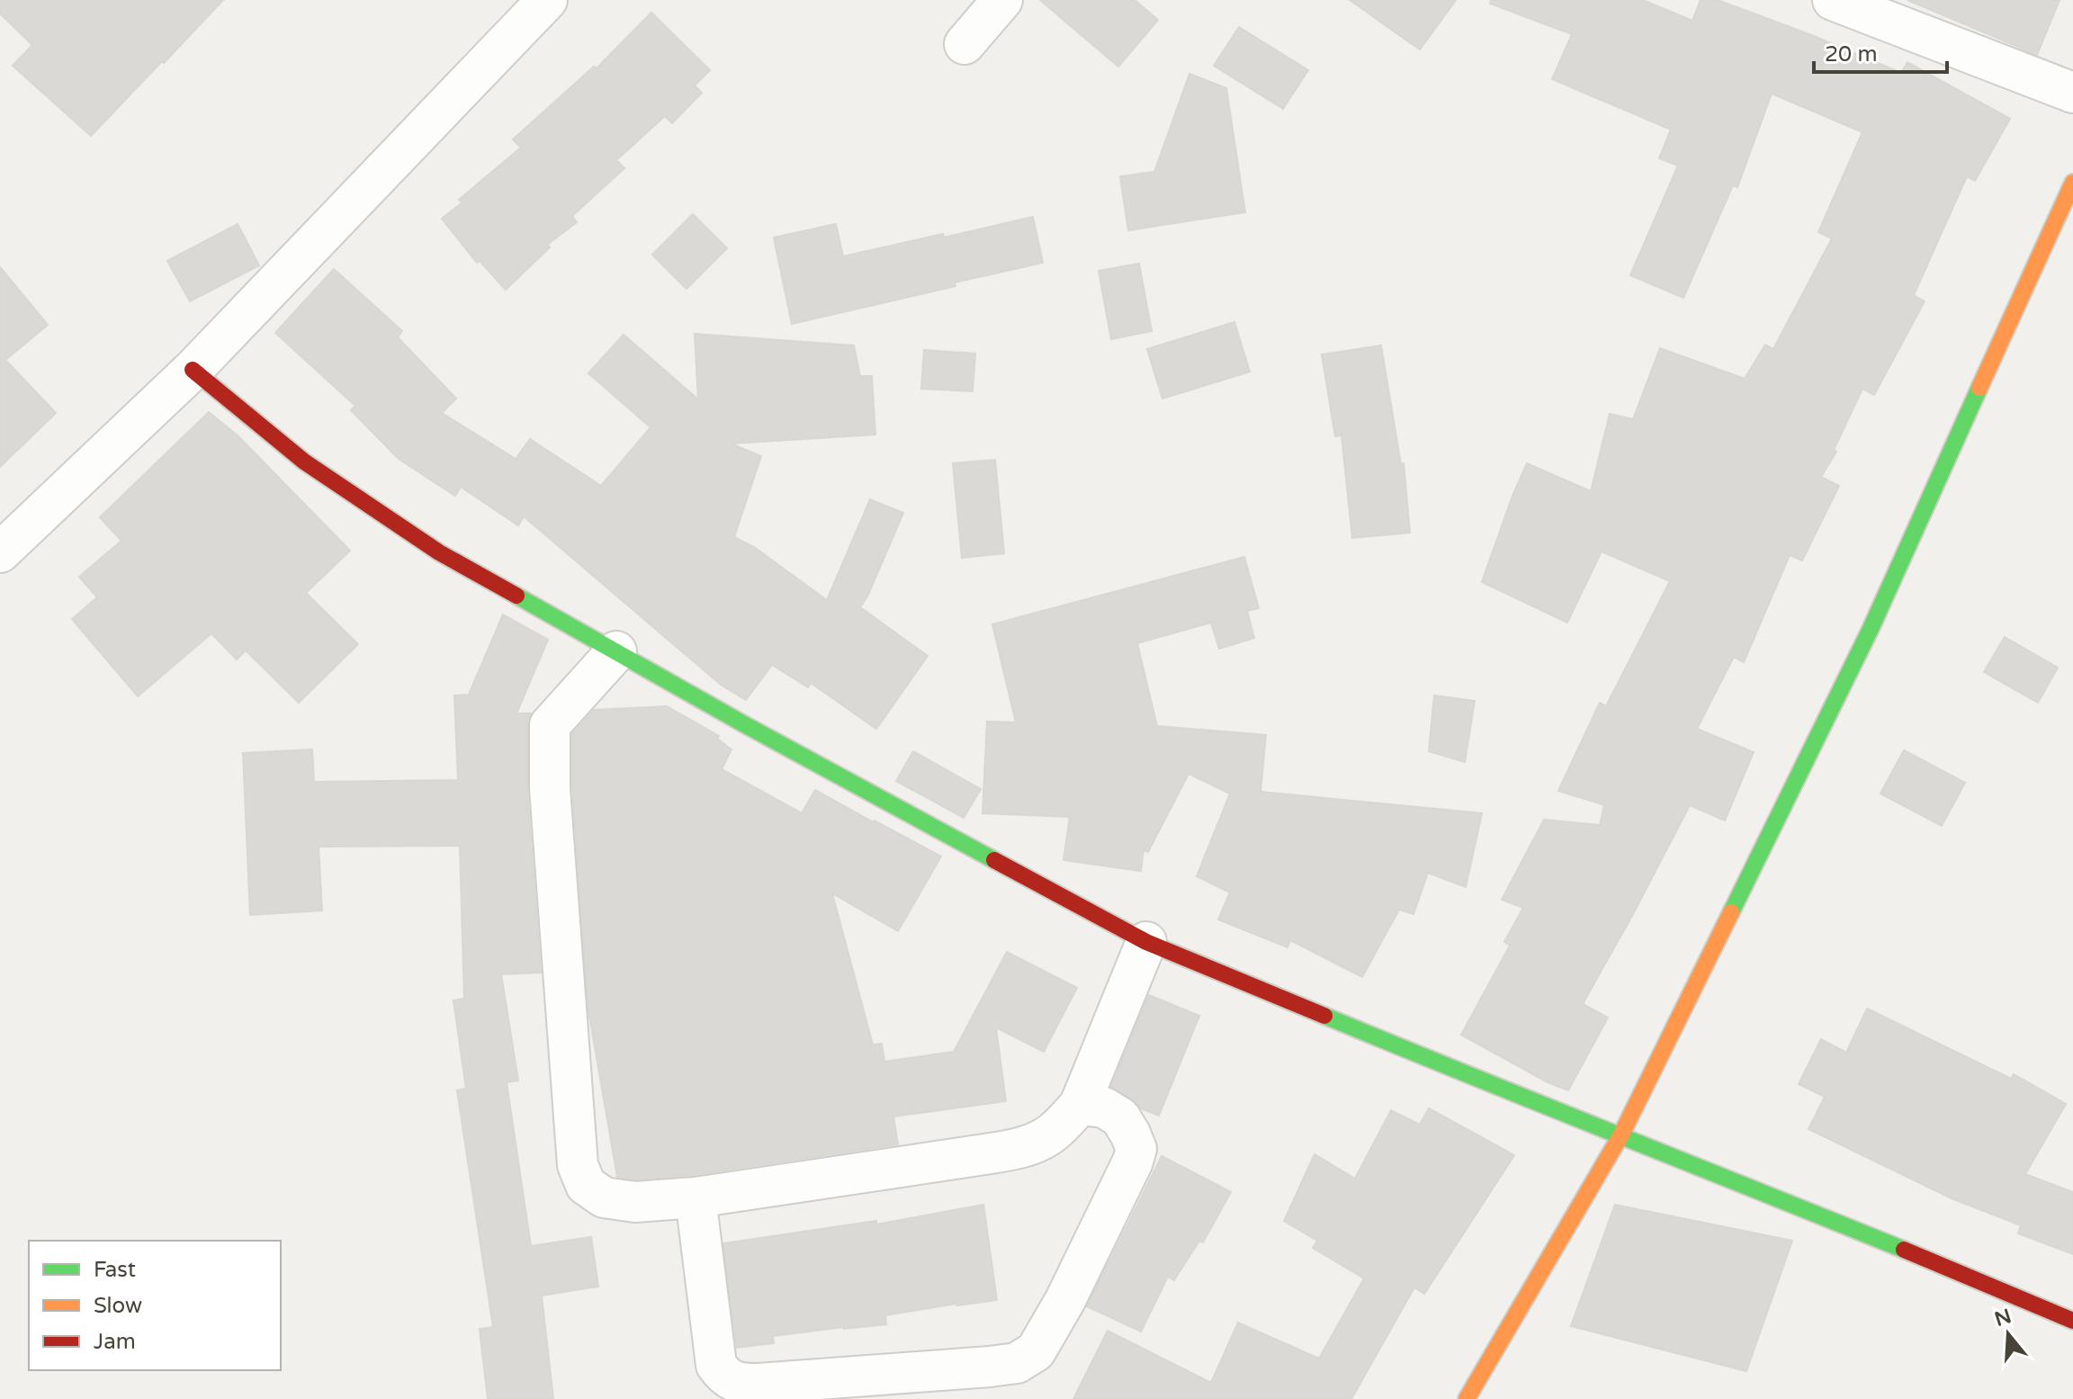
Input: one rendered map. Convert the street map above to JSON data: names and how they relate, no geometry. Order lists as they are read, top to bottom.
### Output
{
  "legend": ["Fast", "Slow", "Jam"],
  "scale_bar": "20 m",
  "north": "top"
}
